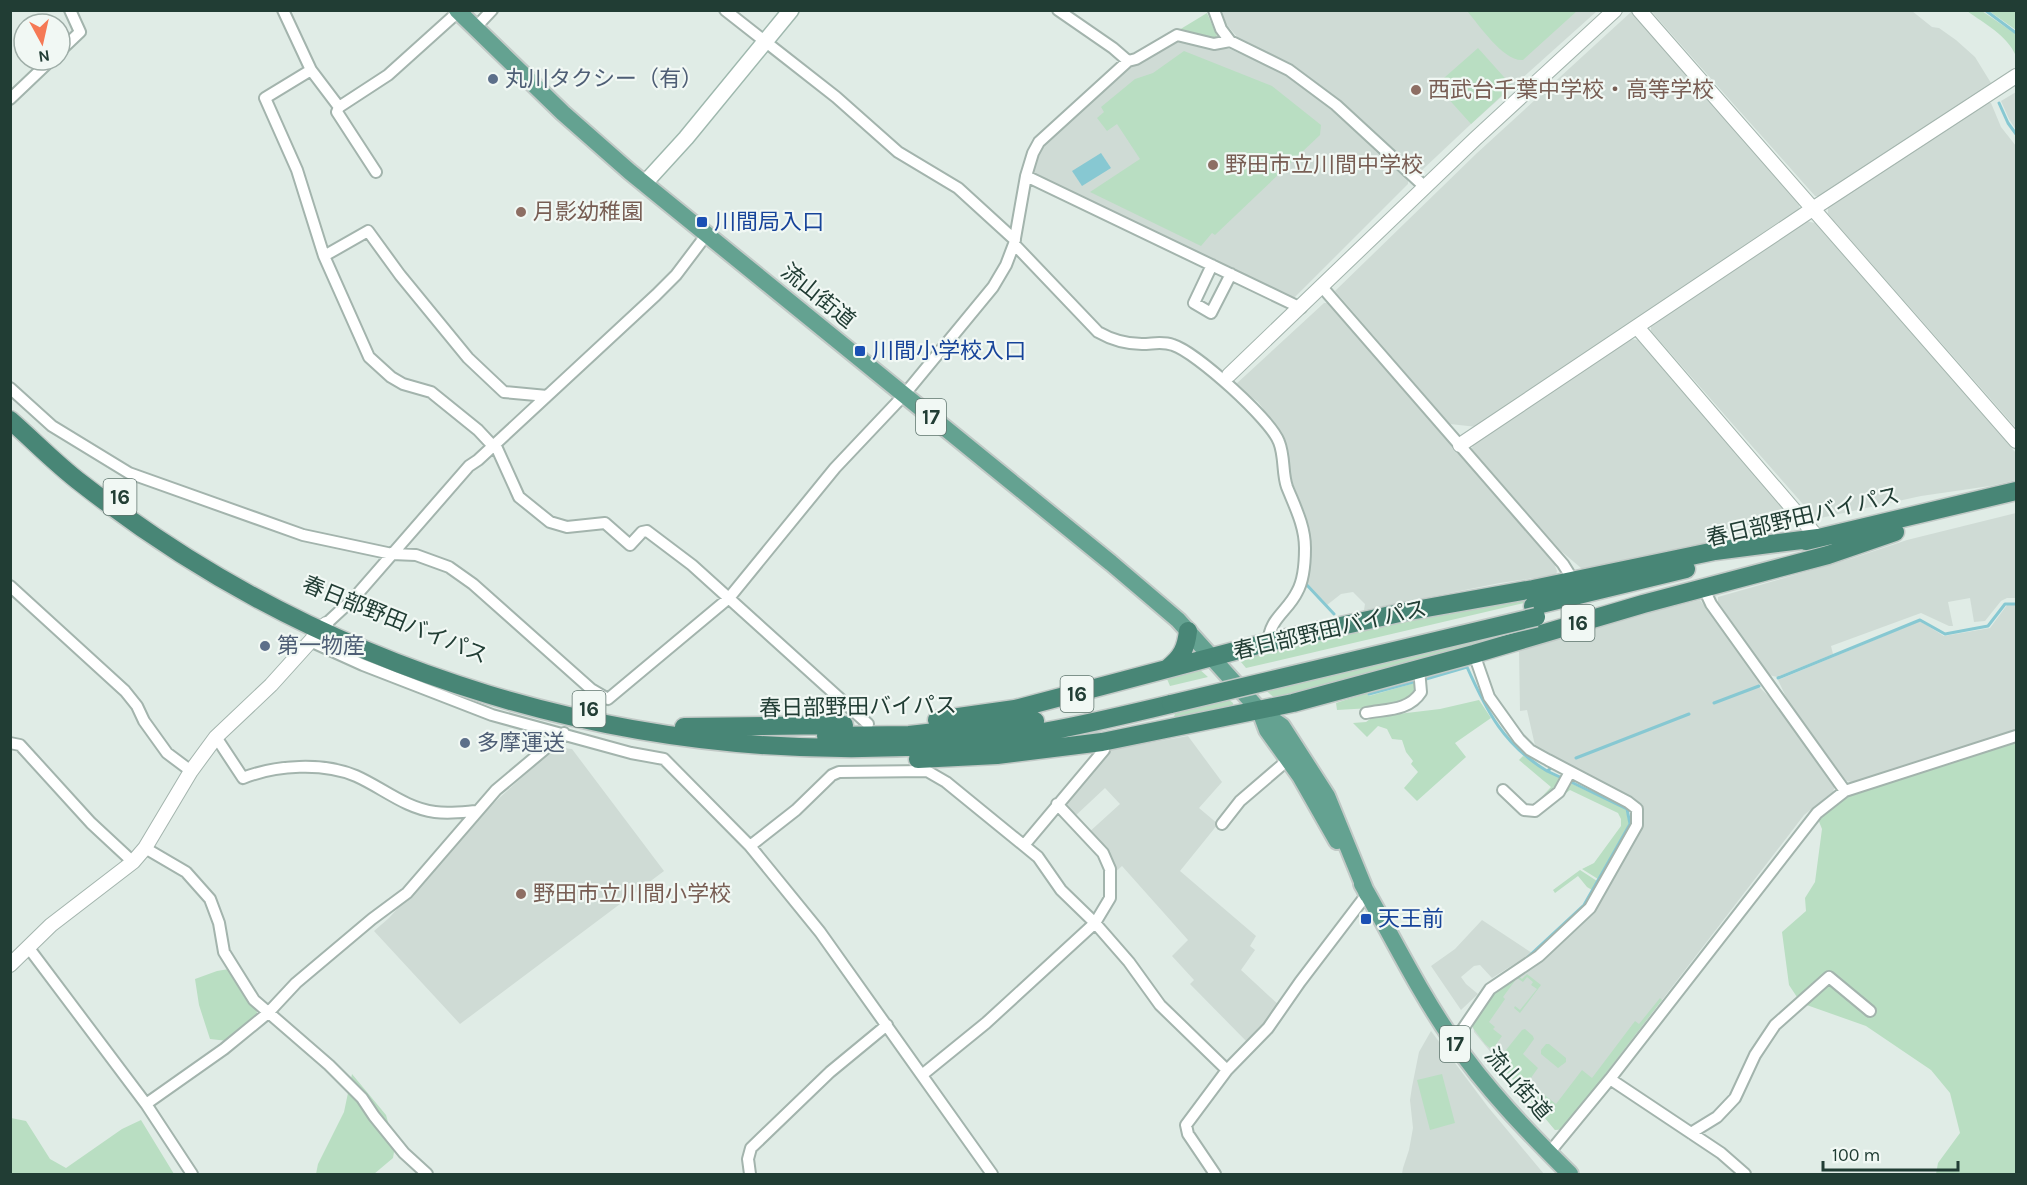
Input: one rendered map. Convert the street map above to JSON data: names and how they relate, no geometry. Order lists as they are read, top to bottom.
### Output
{
  "streets": {
    "highway": ["16", "春日部野田バイパス"],
    "main road": ["流山街道", "17"]
  },
  "crossings": [
    ["流山街道", "16"],
    ["16", "春日部野田バイパス"]
  ],
  "places": {
    "other": [
      "丸川タクシー（有）",
      "西武台千葉中学校・高等学校",
      "野田市立川間中学校",
      "月影幼稚園",
      "第一物産",
      "多摩運送",
      "野田市立川間小学校"
    ],
    "transit": ["川間局入口", "川間小学校入口", "天王前"]
  },
  "scale_bar": "100 m",
  "north": "bottom"
}
